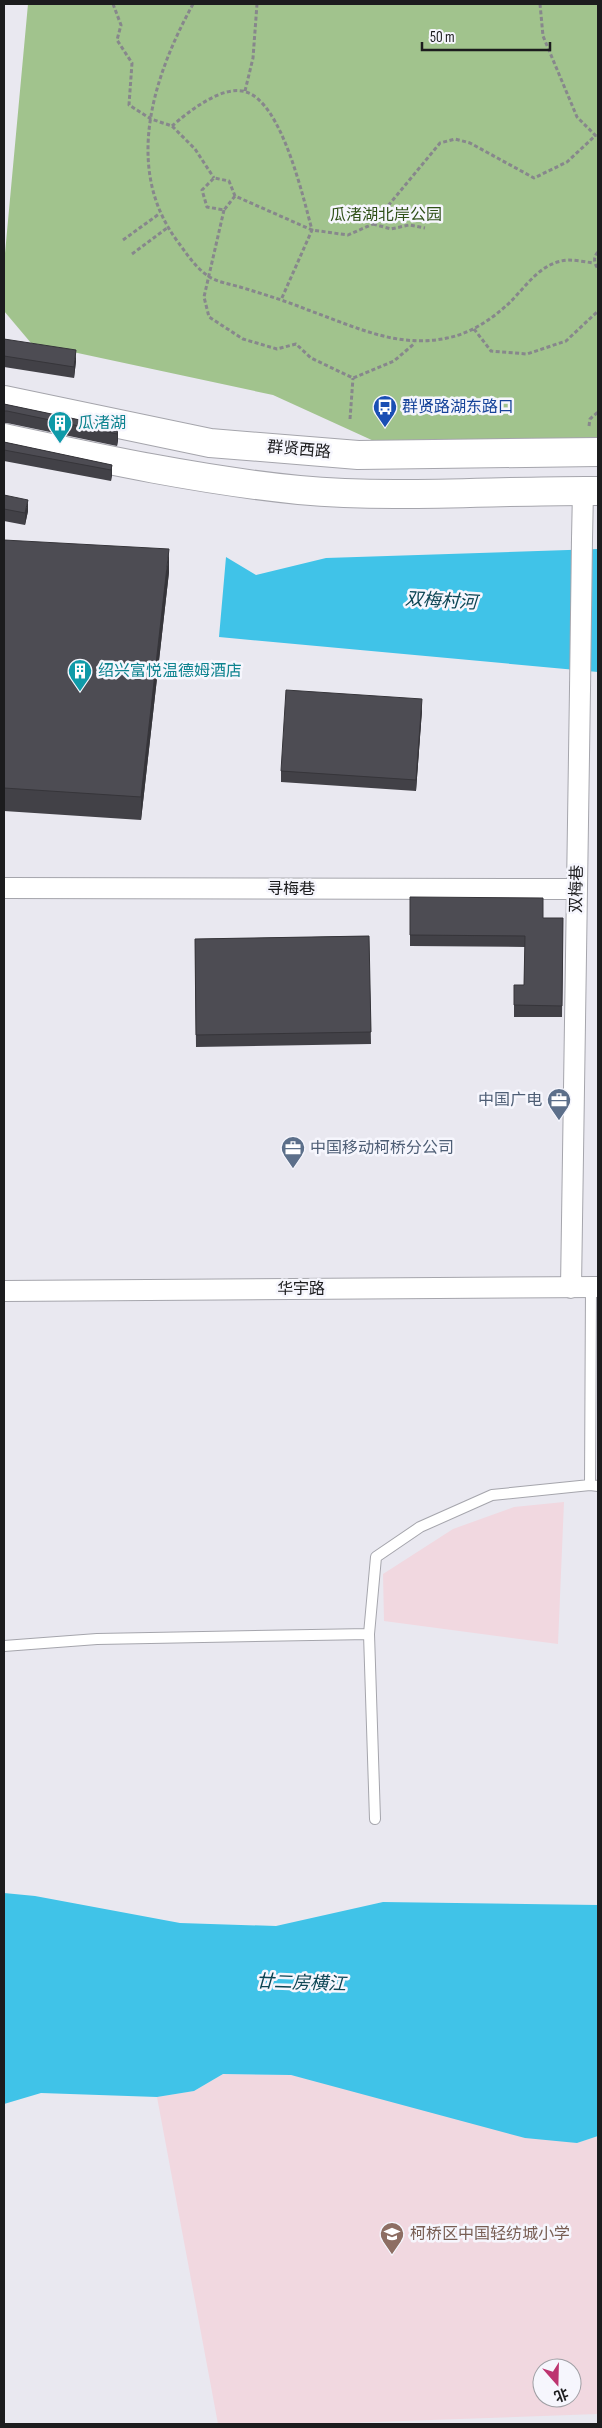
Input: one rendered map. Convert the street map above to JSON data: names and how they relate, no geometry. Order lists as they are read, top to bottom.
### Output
{
  "streets": {
    "main road": ["群贤西路"],
    "street": ["寻梅巷", "双梅巷", "华宇路"]
  },
  "crossings": [
    ["寻梅巷", "双梅巷"],
    ["双梅巷", "华宇路"]
  ],
  "water": ["双梅村河", "廿二房横江"],
  "parks": ["瓜渚湖北岸公园"],
  "places": {
    "bus stop": ["群贤路湖东路口"],
    "building": ["瓜渚湖", "绍兴富悦温德姆酒店"],
    "office": ["中国广电", "中国移动柯桥分公司"],
    "school or university": ["柯桥区中国轻纺城小学"]
  },
  "scale_bar": "50 m",
  "north": "bottom"
}
